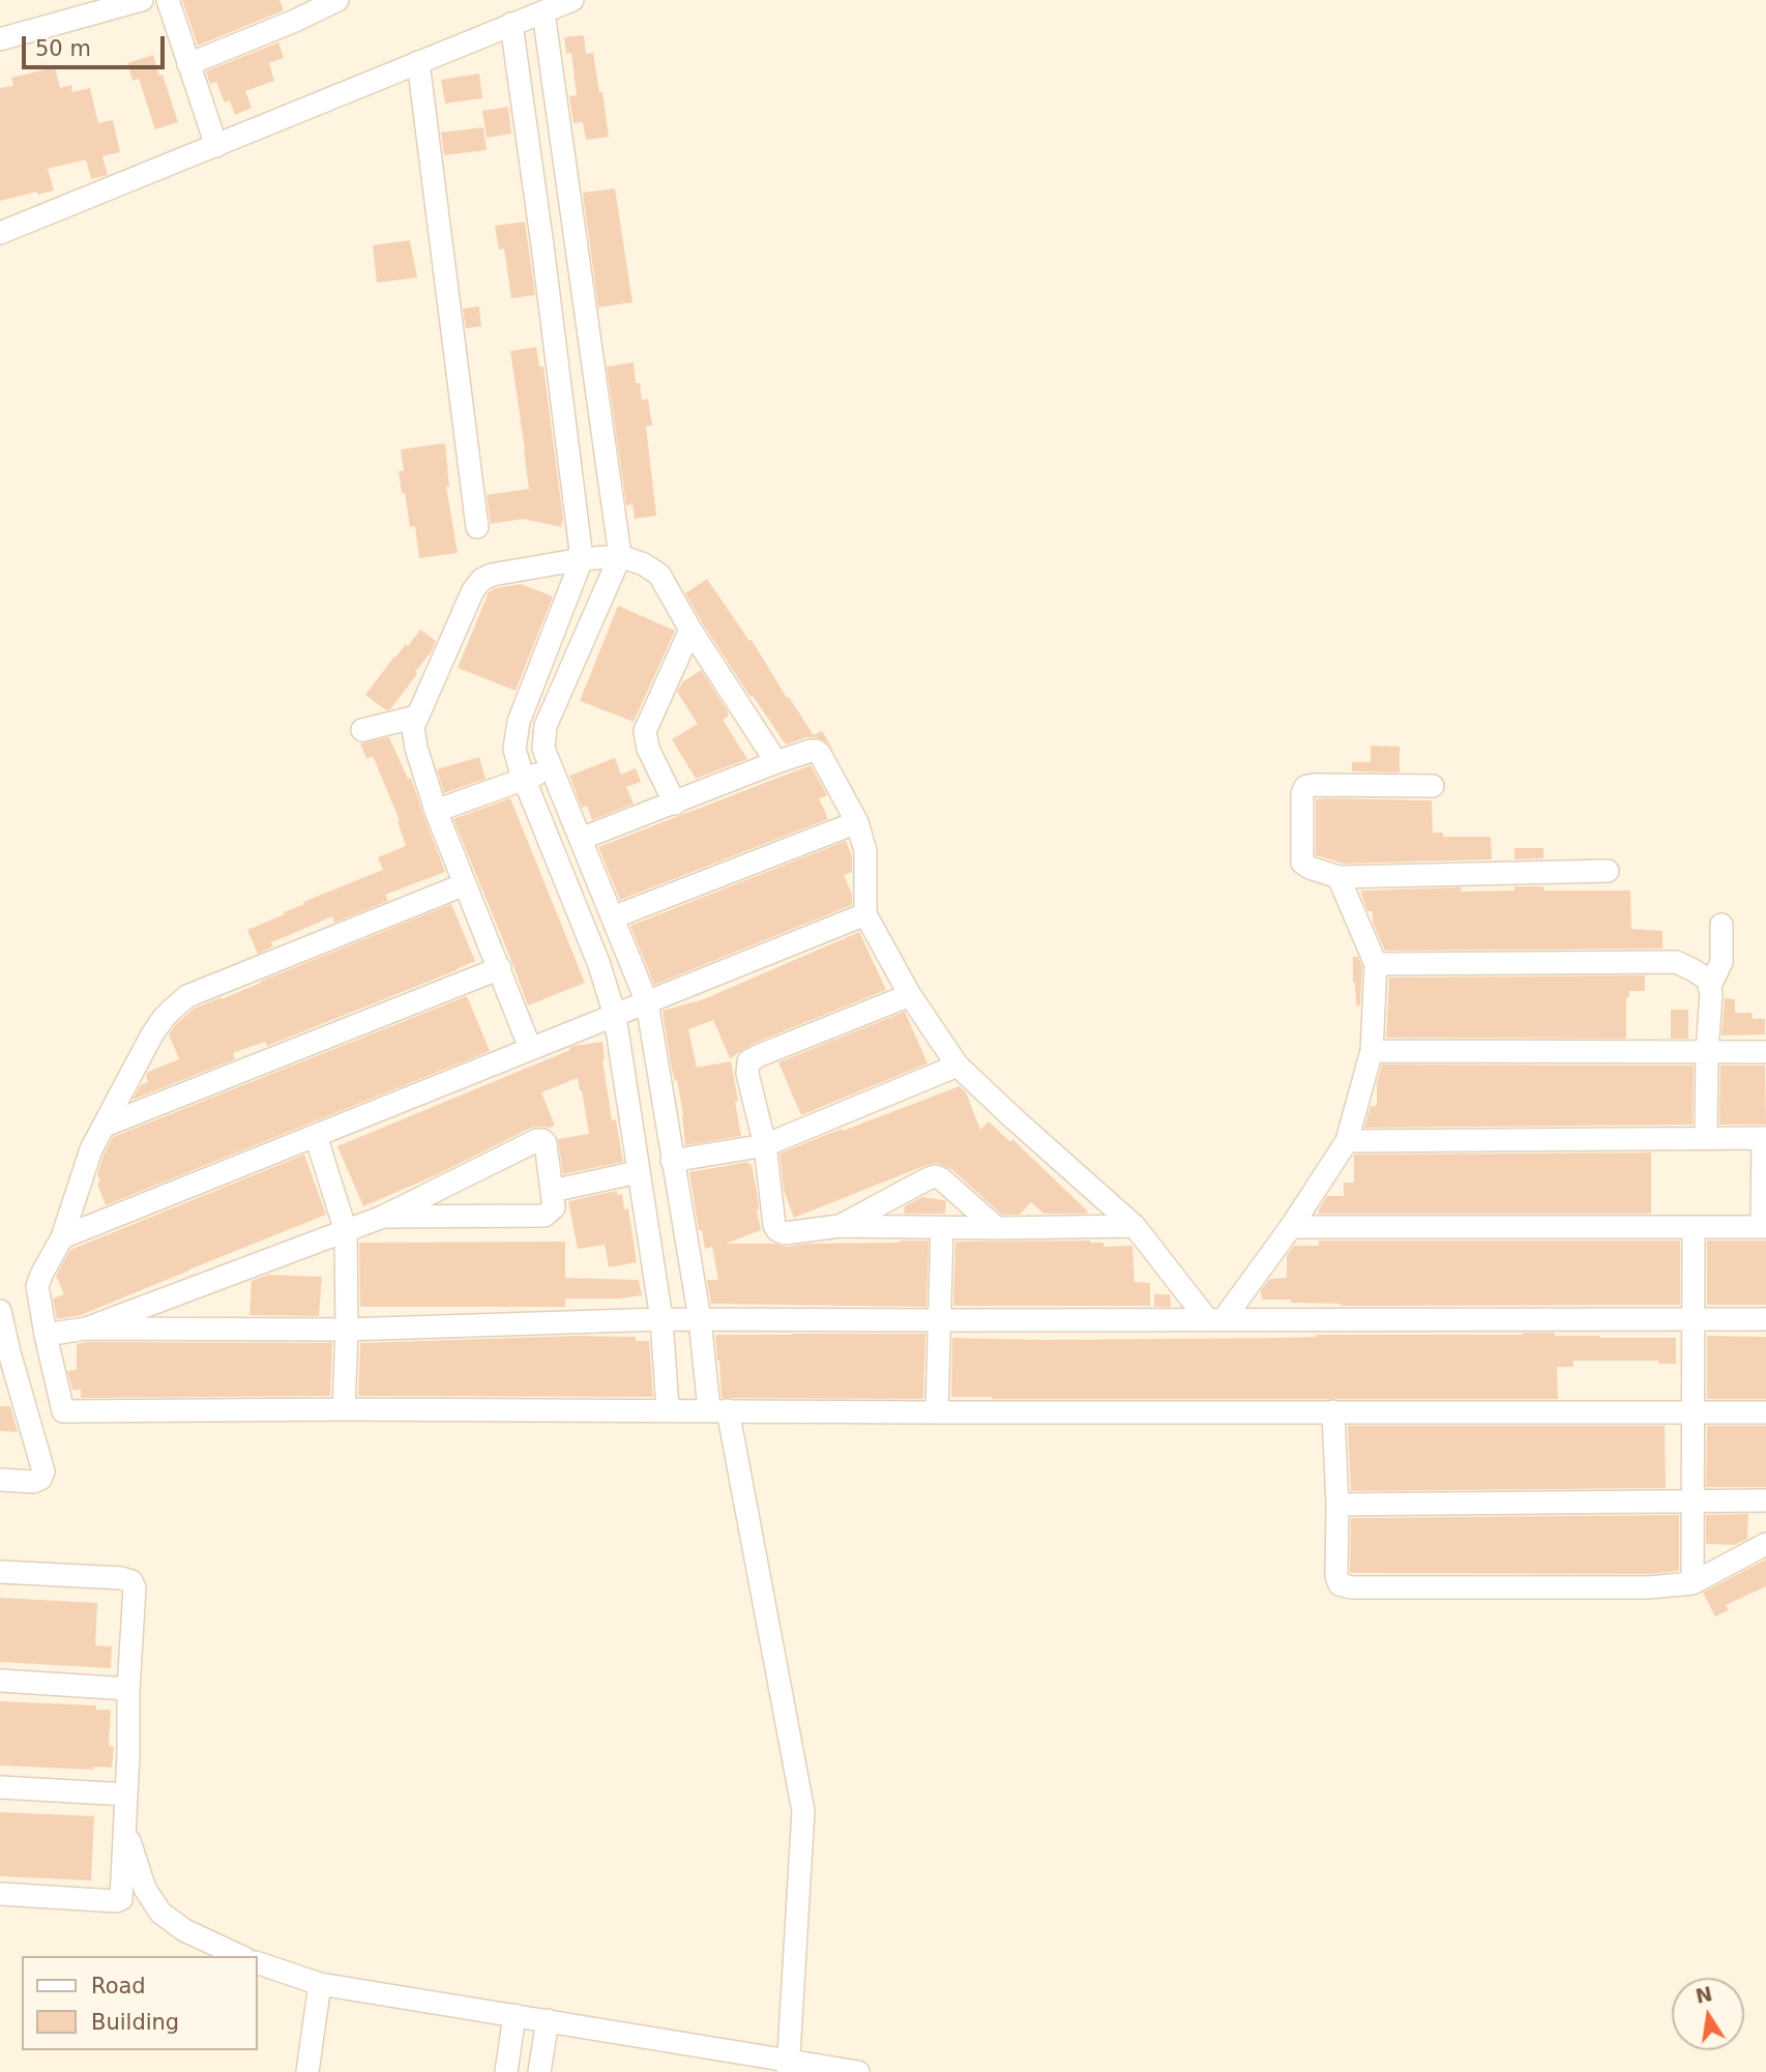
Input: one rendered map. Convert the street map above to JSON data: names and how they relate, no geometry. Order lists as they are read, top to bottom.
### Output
{
  "legend": ["Road", "Building"],
  "scale_bar": "50 m",
  "north": "top"
}
